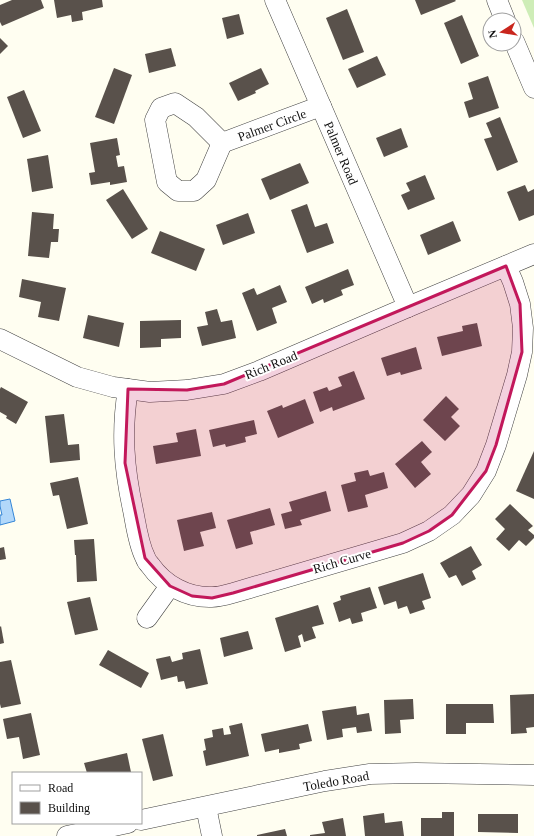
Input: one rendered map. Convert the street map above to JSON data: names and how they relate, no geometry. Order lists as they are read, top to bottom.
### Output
{
  "streets": {
    "street": [
      "Palmer Circle",
      "Palmer Road",
      "Rich Road",
      "Rich Curve",
      "Toledo Road"
    ]
  },
  "crossings": [
    ["Palmer Circle", "Palmer Road"],
    ["Palmer Road", "Rich Road"],
    ["Rich Road", "Rich Curve"]
  ],
  "legend": ["Road", "Building"],
  "north": "left"
}
